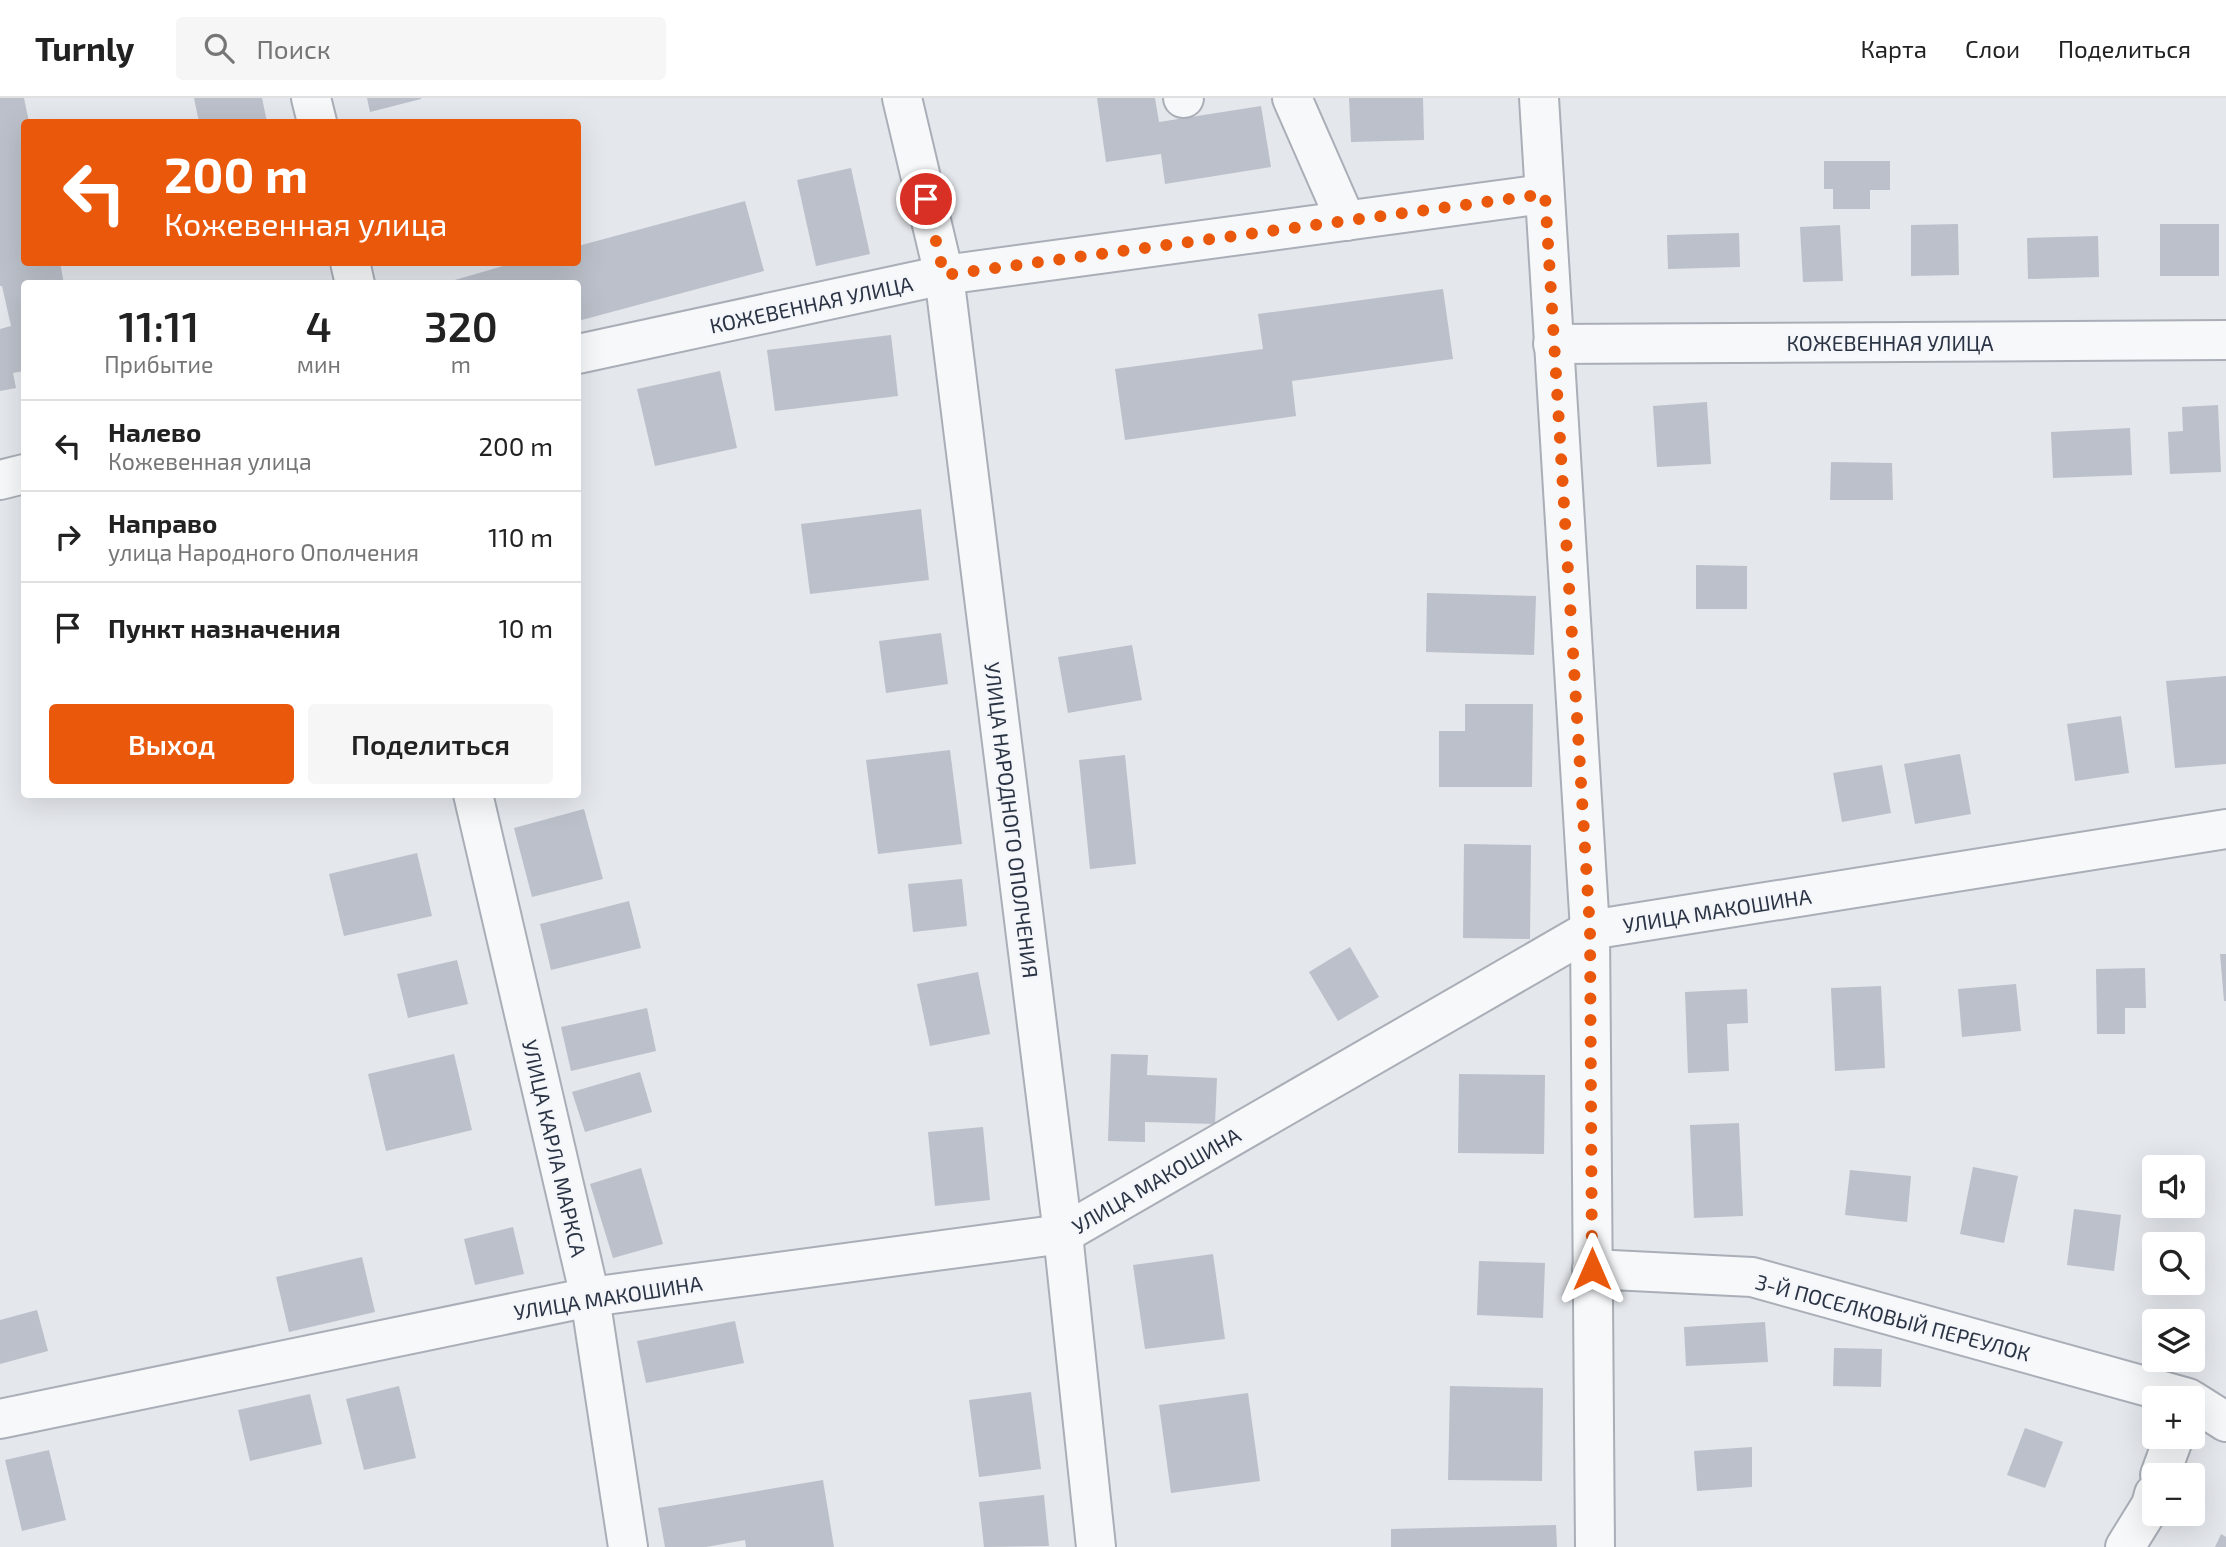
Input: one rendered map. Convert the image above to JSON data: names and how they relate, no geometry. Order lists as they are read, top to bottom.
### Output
{
  "streets": {
    "street": [
      "КОЖЕВЕННАЯ УЛИЦА",
      "УЛИЦА НАРОДНОГО ОПОЛЧЕНИЯ",
      "УЛИЦА МАКОШИНА",
      "УЛИЦА КАРЛА МАРКСА",
      "3-Й ПОСЕЛКОВЫЙ ПЕРЕУЛОК"
    ]
  },
  "crossings": [
    ["КОЖЕВЕННАЯ УЛИЦА", "УЛИЦА НАРОДНОГО ОПОЛЧЕНИЯ"],
    ["УЛИЦА НАРОДНОГО ОПОЛЧЕНИЯ", "УЛИЦА МАКОШИНА"],
    ["УЛИЦА МАКОШИНА", "УЛИЦА КАРЛА МАРКСА"]
  ],
  "page": {
    "header": "Turnly",
    "search": "Поиск",
    "nav": ["Карта", "Слои", "Поделиться"],
    "turn": ["200 m", "Кожевенная улица"],
    "eta": [
      "11:11",
      "Прибытие",
      "4",
      "мин",
      "320",
      "m"
    ],
    "list": [
      {
        "name": "Налево",
        "note": "Кожевенная улица",
        "value": "200 m"
      },
      {
        "name": "Направо",
        "note": "улица Народного Ополчения",
        "value": "110 m"
      },
      {
        "name": "Пункт назначения",
        "value": "10 m"
      }
    ],
    "buttons": ["Выход", "Поделиться"],
    "map_buttons": ["+", "−"]
  }
}
